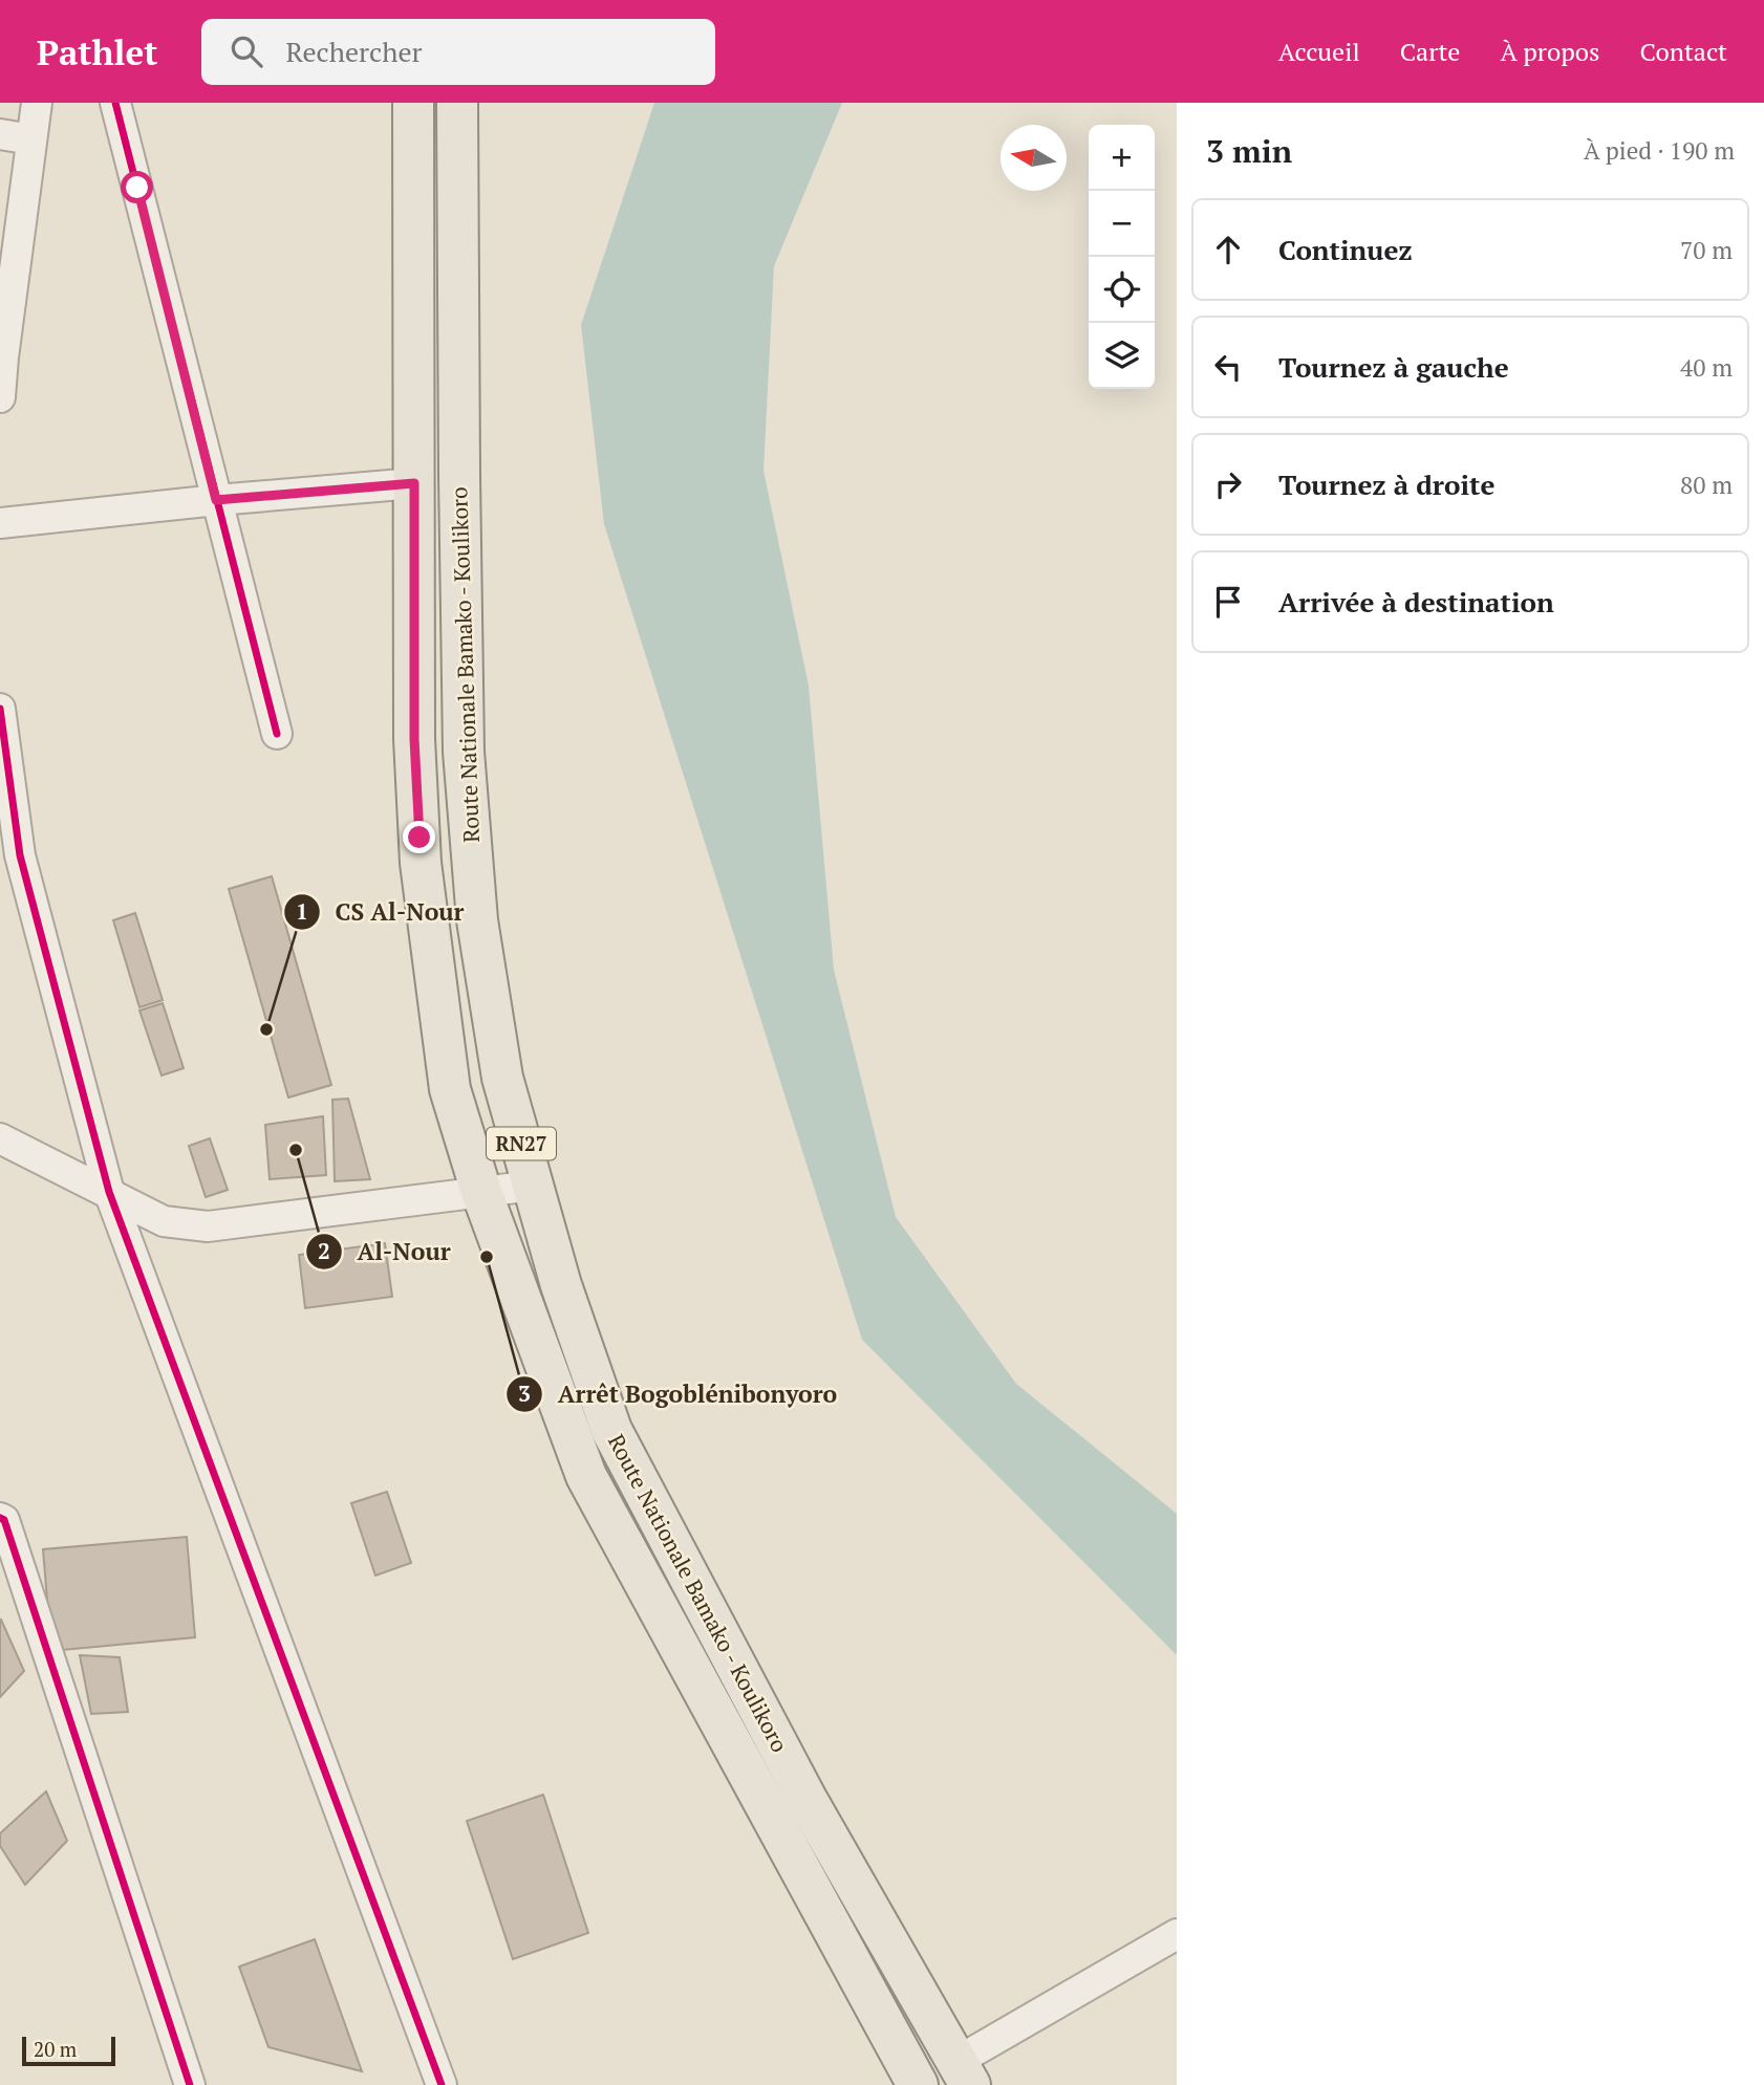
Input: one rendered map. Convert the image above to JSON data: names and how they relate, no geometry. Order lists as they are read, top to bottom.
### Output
{
  "streets": {
    "main road": ["Route Nationale Bamako - Koulikoro", "RN27"]
  },
  "places": ["CS Al-Nour", "Al-Nour", "Arrêt Bogoblénibonyoro"],
  "scale_bar": "20 m",
  "north": "left",
  "page": {
    "header": "Pathlet",
    "search": "Rechercher",
    "nav": [
      "Accueil",
      "Carte",
      "À propos",
      "Contact"
    ],
    "heading": ["3 min", "À pied · 190 m"],
    "map_buttons": ["+", "−"],
    "list": [
      ["Continuez", "70 m"],
      ["Tournez à gauche", "40 m"],
      ["Tournez à droite", "80 m"],
      "Arrivée à destination"
    ],
    "scale": "20 m"
  }
}
